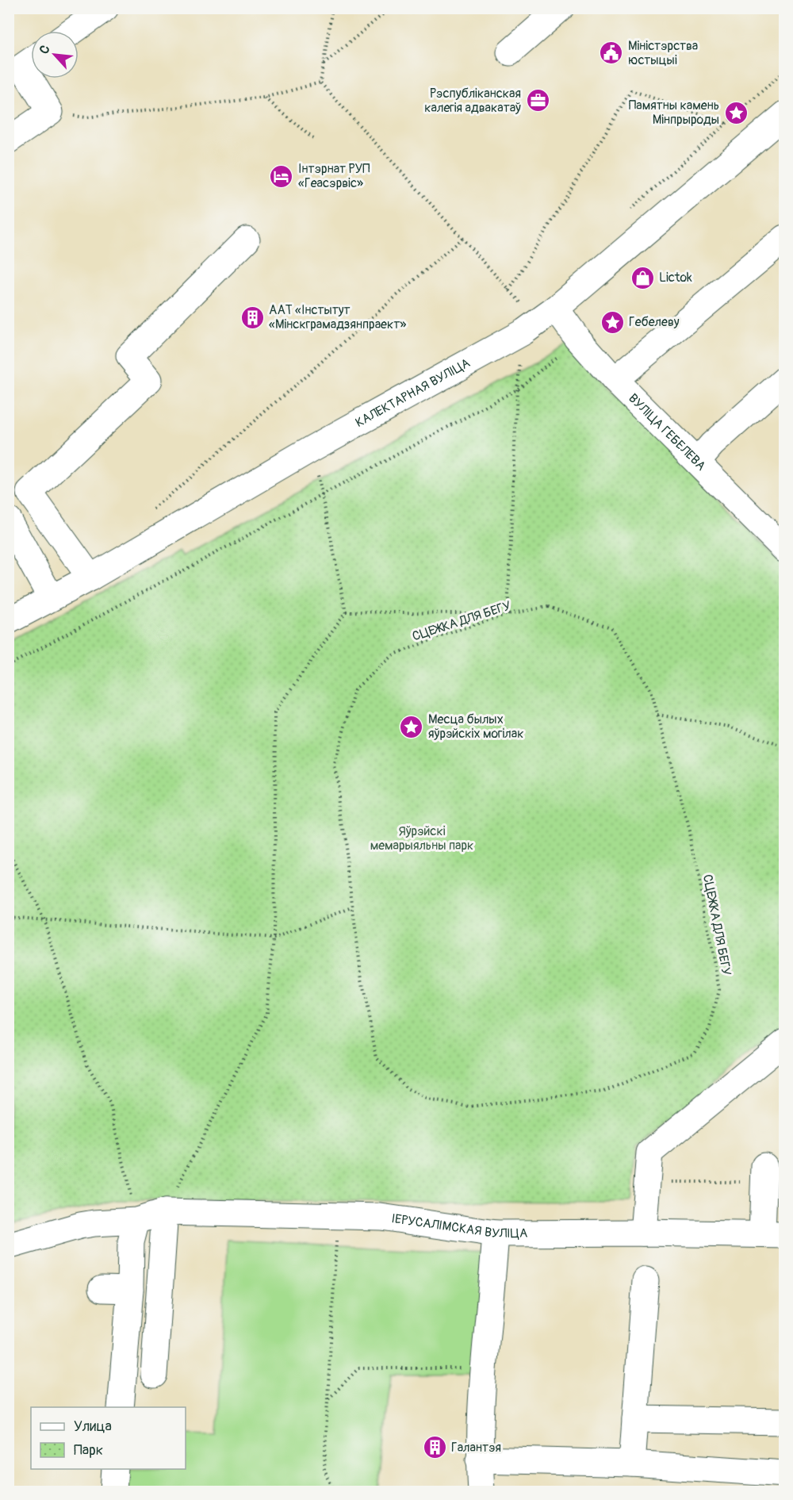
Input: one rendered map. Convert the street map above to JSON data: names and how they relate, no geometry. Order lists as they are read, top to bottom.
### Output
{
  "streets": {
    "street": ["КАЛЕКТАРНАЯ ВУЛІЦА", "ВУЛІЦА ГЕБЕЛЕВА", "ІЕРУСАЛІМСКАЯ ВУЛІЦА"],
    "path": ["СЦЕЖКА ДЛЯ БЕГУ"]
  },
  "crossings": [
    ["КАЛЕКТАРНАЯ ВУЛІЦА", "ВУЛІЦА ГЕБЕЛЕВА"]
  ],
  "parks": ["Яўрэйскі мемарыяльны парк"],
  "places": {
    "public building": ["Міністэрства юстыцыі"],
    "office": ["Рэспубліканская калегія адвакатаў"],
    "place": ["Памятны камень Мінпрыроды", "Гебелеву", "Месца былых яўрэйскіх могілак"],
    "hotel": ["Інтэрнат РУП «Геасэрвіс»"],
    "shop": ["Lictok"],
    "building": ["ААТ «Інстытут «Мінскграмадзянпраект»", "Галантэя"]
  },
  "legend": ["Улица", "Парк"],
  "north": "top left"
}
